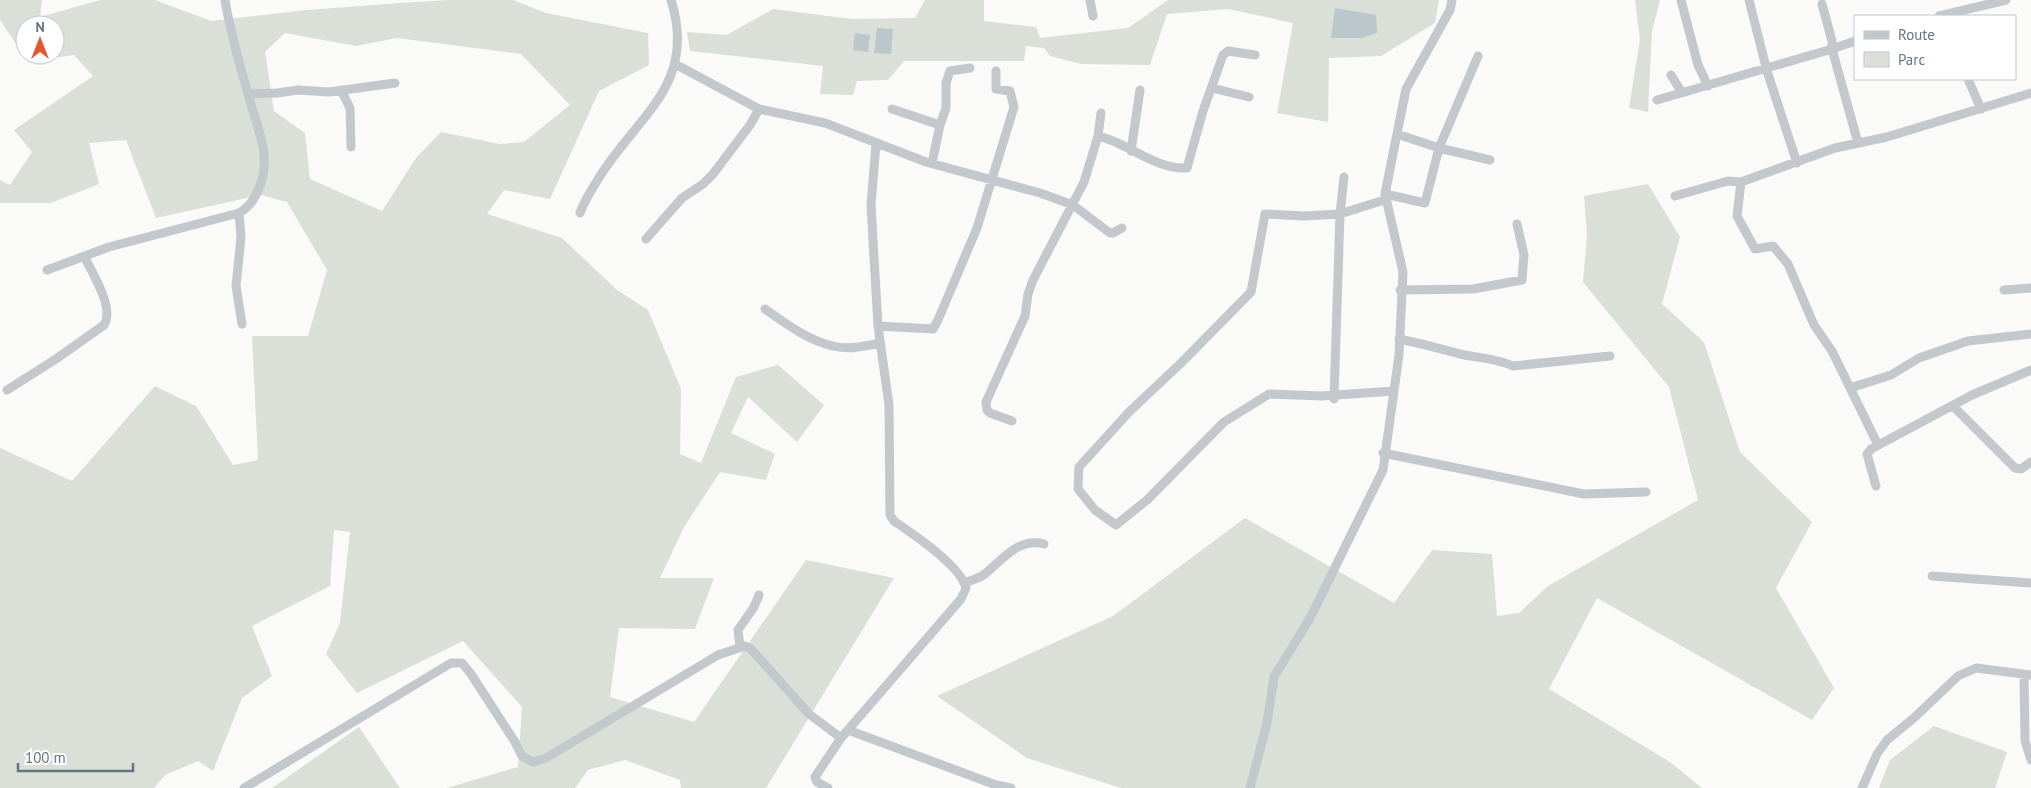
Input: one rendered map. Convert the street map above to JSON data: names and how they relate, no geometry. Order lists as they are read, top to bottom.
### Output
{
  "legend": ["Route", "Parc"],
  "scale_bar": "100 m",
  "north": "top"
}
